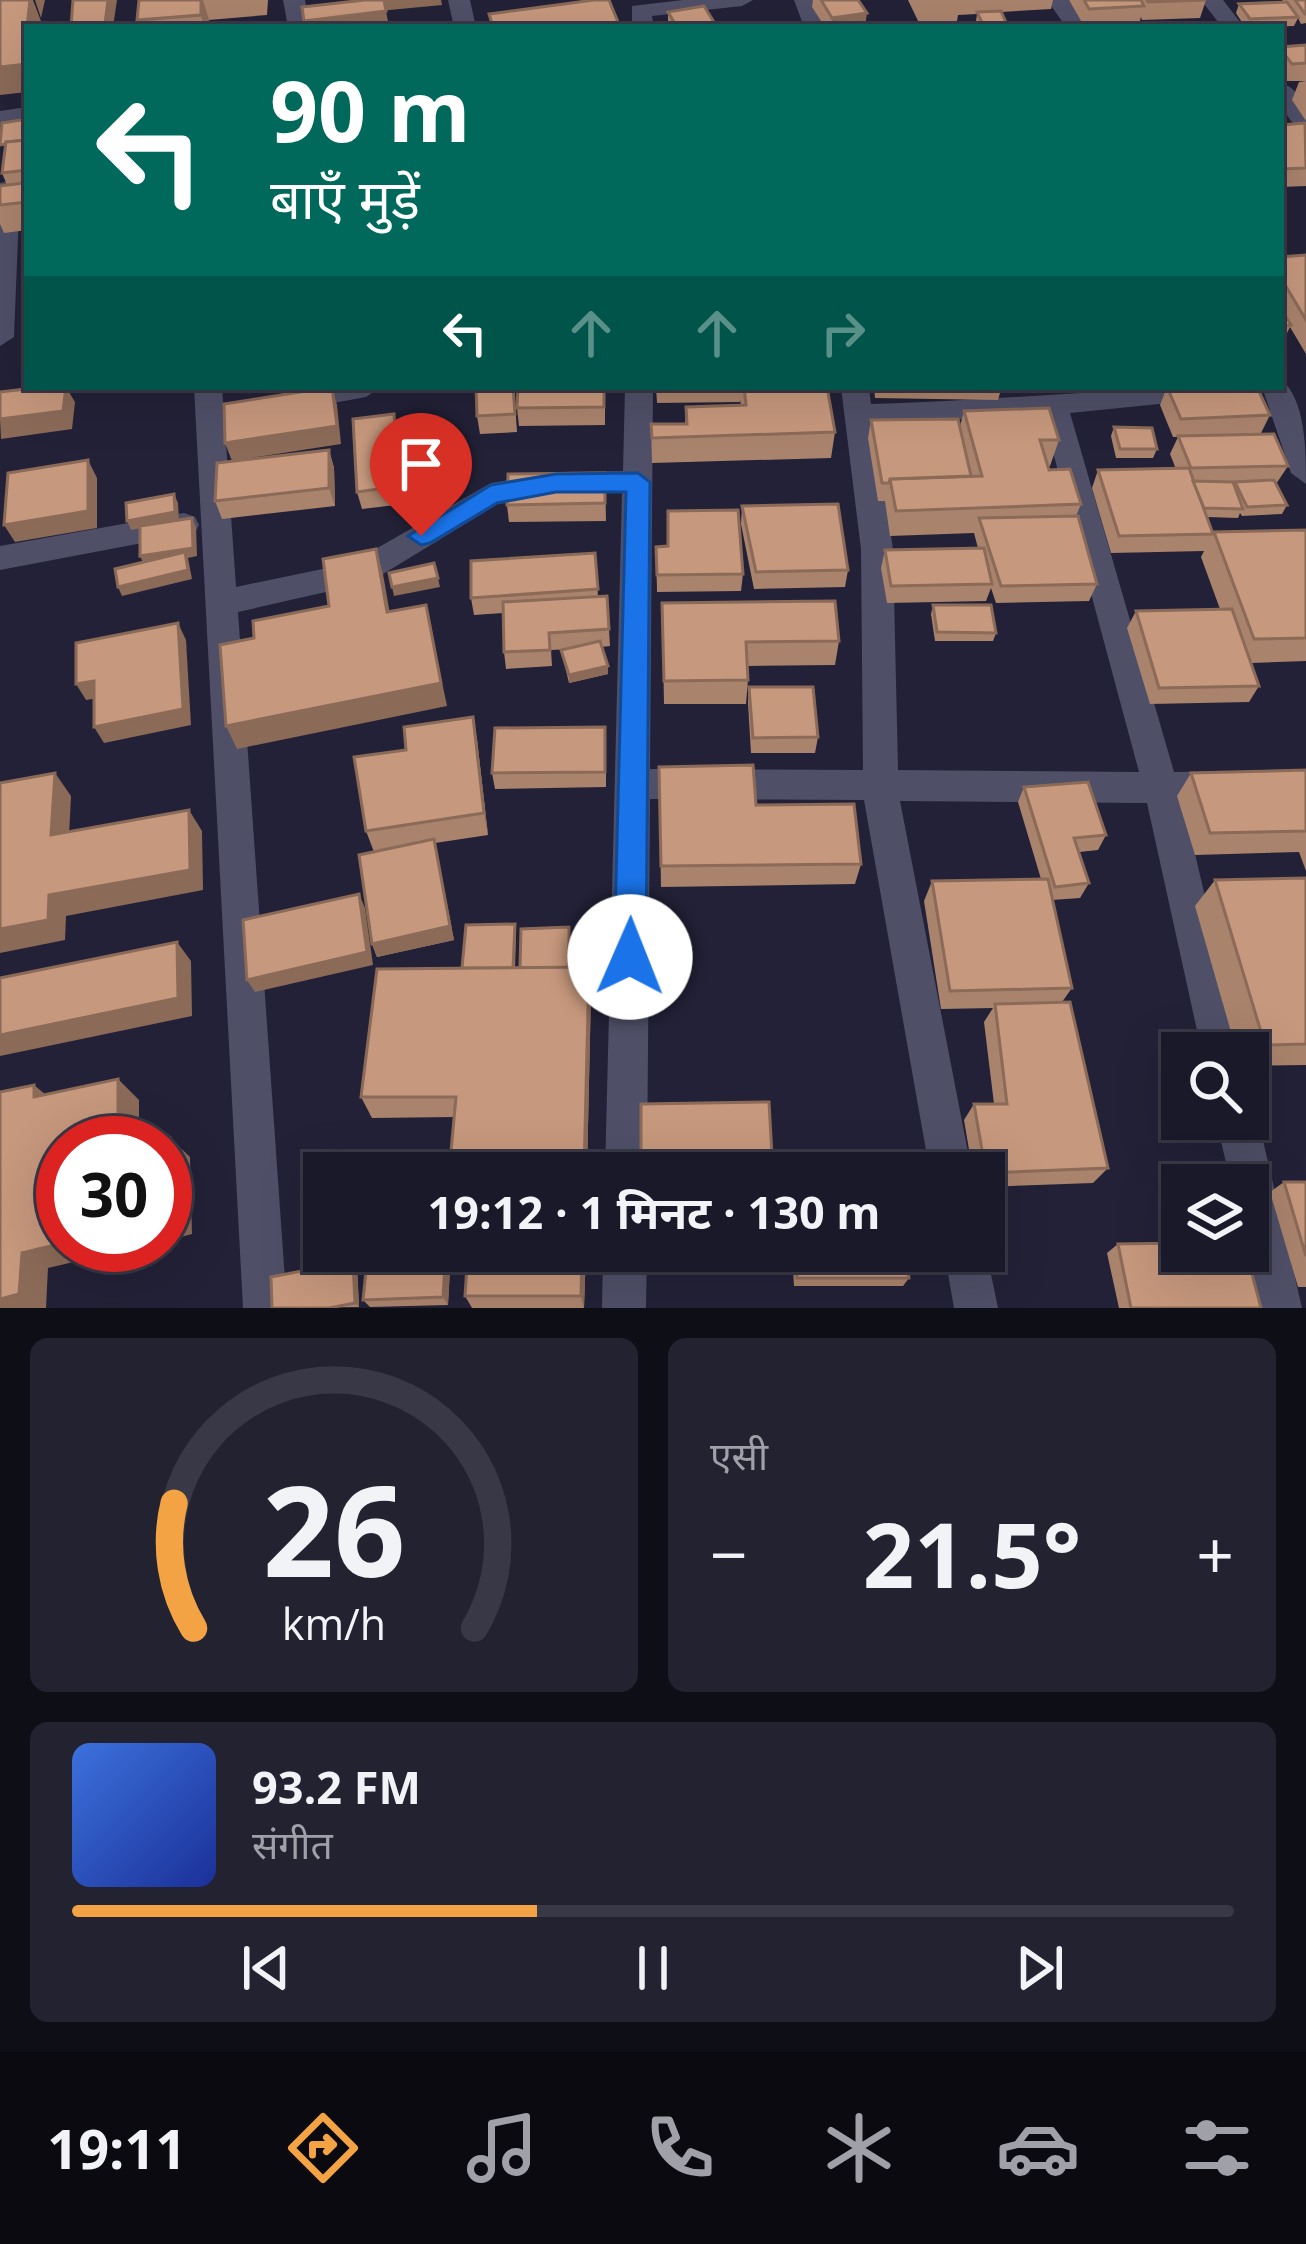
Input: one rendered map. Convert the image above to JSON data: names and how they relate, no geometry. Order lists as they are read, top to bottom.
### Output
{
  "page": {
    "turn": ["90 m", "बाएँ मुड़ें"],
    "limit": "30",
    "trip": "19:12 · 1 मिनट · 130 m",
    "tile": "एसी",
    "heat": ["−", "21.5°", "+"],
    "song": ["93.2 FM", "संगीत"],
    "tabs": "19:11",
    "gauge": ["26", "km/h"]
  }
}
